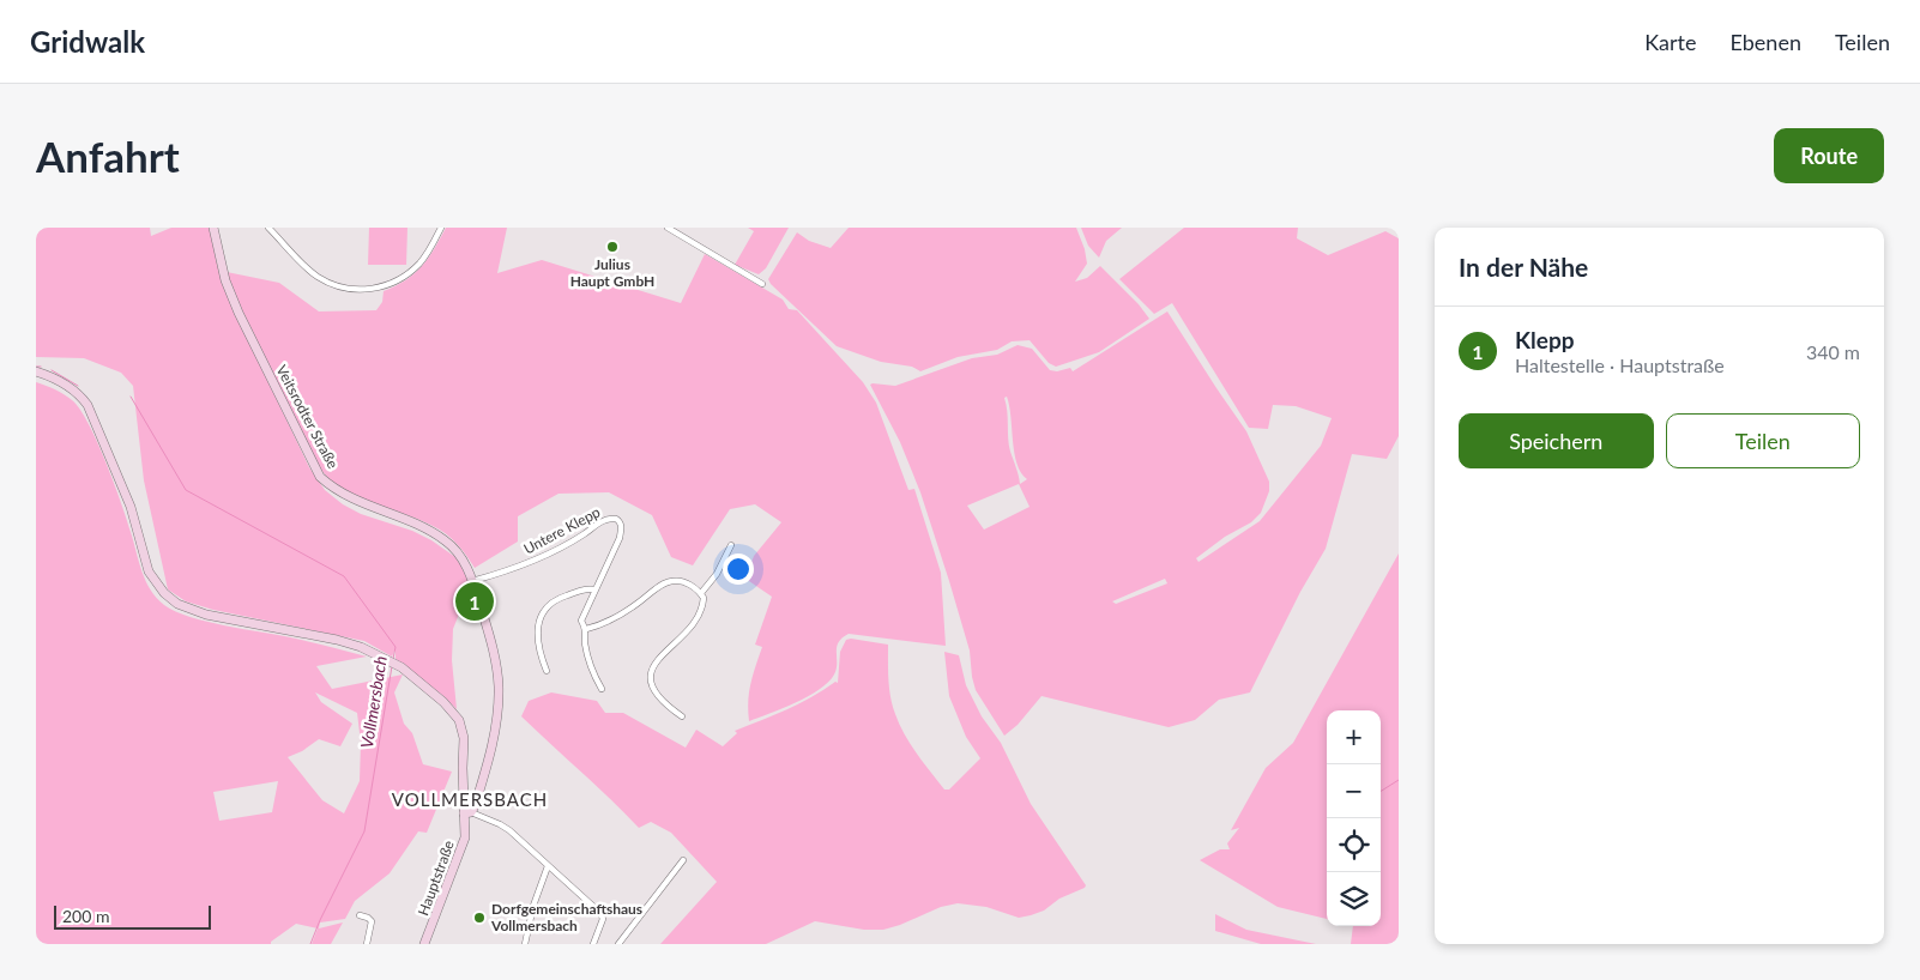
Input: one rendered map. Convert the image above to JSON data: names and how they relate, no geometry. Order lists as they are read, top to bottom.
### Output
{
  "streets": {
    "main road": ["Veitsrodter Straße", "Hauptstraße"],
    "street": ["Untere Klepp"]
  },
  "crossings": [
    ["Veitsrodter Straße", "Untere Klepp"],
    ["Veitsrodter Straße", "Hauptstraße"],
    ["Untere Klepp", "Hauptstraße"]
  ],
  "districts": ["VOLLMERSBACH"],
  "water": ["Vollmersbach"],
  "places": ["Julius Haupt GmbH", "Dorfgemeinschaftshaus Vollmersbach"],
  "scale_bar": "200 m",
  "page": {
    "header": "Gridwalk",
    "nav": ["Karte", "Ebenen", "Teilen"],
    "buttons": [
      "Route",
      ["Speichern", "Teilen"]
    ],
    "title": "Anfahrt",
    "heading": "In der Nähe",
    "list": [
      {
        "mark": "1",
        "name": "Klepp",
        "note": "Haltestelle · Hauptstraße",
        "value": "340 m"
      }
    ],
    "pins": "1",
    "map_buttons": ["+", "−"],
    "scale": "200 m"
  }
}
